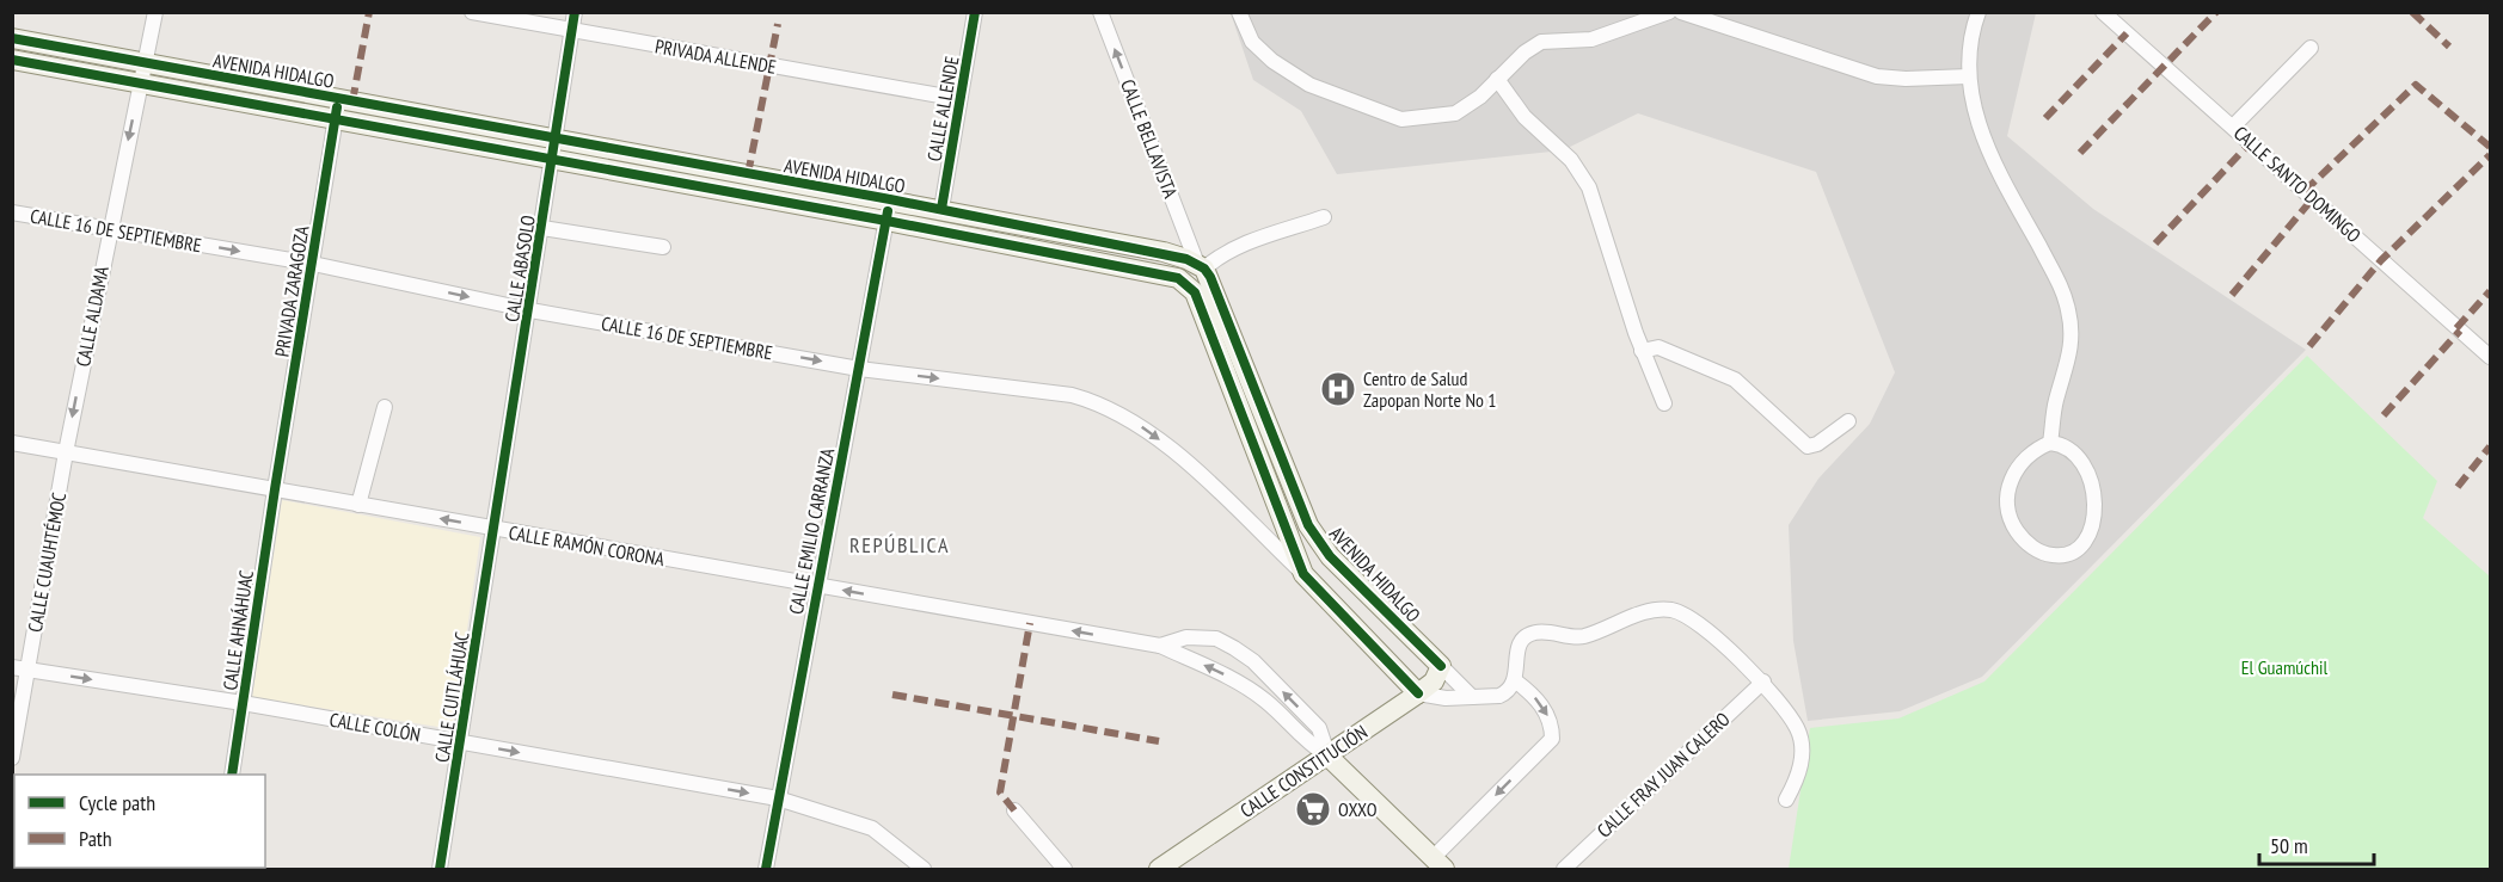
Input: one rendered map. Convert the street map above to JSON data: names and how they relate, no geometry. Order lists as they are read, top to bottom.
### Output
{
  "streets": {
    "main road": ["AVENIDA HIDALGO", "CALLE CONSTITUCIÓN"],
    "street": [
      "PRIVADA ALLENDE",
      "CALLE ALLENDE",
      "CALLE BELLAVISTA",
      "CALLE SANTO DOMINGO",
      "CALLE 16 DE SEPTIEMBRE",
      "CALLE ABASOLO",
      "PRIVADA ZARAGOZA",
      "CALLE ALDAMA",
      "CALLE EMILIO CARRANZA",
      "CALLE RAMÓN CORONA",
      "CALLE CUAUHTÉMOC",
      "CALLE AHNÁHUAC",
      "CALLE CUITLÁHUAC",
      "CALLE COLÓN",
      "CALLE FRAY JUAN CALERO"
    ]
  },
  "crossings": [
    ["PRIVADA ALLENDE", "CALLE ALLENDE"],
    ["PRIVADA ALLENDE", "CALLE ABASOLO"],
    ["AVENIDA HIDALGO", "CALLE ALLENDE"],
    ["AVENIDA HIDALGO", "CALLE BELLAVISTA"],
    ["AVENIDA HIDALGO", "CALLE 16 DE SEPTIEMBRE"],
    ["AVENIDA HIDALGO", "CALLE ABASOLO"],
    ["AVENIDA HIDALGO", "PRIVADA ZARAGOZA"],
    ["AVENIDA HIDALGO", "CALLE ALDAMA"],
    ["AVENIDA HIDALGO", "CALLE EMILIO CARRANZA"],
    ["AVENIDA HIDALGO", "CALLE CONSTITUCIÓN"],
    ["CALLE 16 DE SEPTIEMBRE", "CALLE ABASOLO"],
    ["CALLE 16 DE SEPTIEMBRE", "PRIVADA ZARAGOZA"],
    ["CALLE 16 DE SEPTIEMBRE", "CALLE ALDAMA"],
    ["CALLE 16 DE SEPTIEMBRE", "CALLE EMILIO CARRANZA"],
    ["CALLE ABASOLO", "CALLE RAMÓN CORONA"],
    ["CALLE ABASOLO", "CALLE CUITLÁHUAC"],
    ["PRIVADA ZARAGOZA", "CALLE RAMÓN CORONA"],
    ["PRIVADA ZARAGOZA", "CALLE AHNÁHUAC"],
    ["CALLE ALDAMA", "CALLE RAMÓN CORONA"],
    ["CALLE ALDAMA", "CALLE CUAUHTÉMOC"],
    ["CALLE EMILIO CARRANZA", "CALLE RAMÓN CORONA"],
    ["CALLE EMILIO CARRANZA", "CALLE COLÓN"],
    ["CALLE RAMÓN CORONA", "CALLE CUAUHTÉMOC"],
    ["CALLE RAMÓN CORONA", "CALLE AHNÁHUAC"],
    ["CALLE RAMÓN CORONA", "CALLE CUITLÁHUAC"],
    ["CALLE RAMÓN CORONA", "CALLE CONSTITUCIÓN"],
    ["CALLE CUAUHTÉMOC", "CALLE COLÓN"],
    ["CALLE AHNÁHUAC", "CALLE COLÓN"],
    ["CALLE CUITLÁHUAC", "CALLE COLÓN"]
  ],
  "one_way": [
    "CALLE BELLAVISTA",
    "CALLE 16 DE SEPTIEMBRE",
    "CALLE ALDAMA",
    "CALLE RAMÓN CORONA",
    "CALLE COLÓN"
  ],
  "districts": ["REPÚBLICA"],
  "parks": ["El Guamúchil"],
  "places": {
    "hospital": ["Centro de Salud Zapopan Norte No 1"],
    "supermarket": ["OXXO"]
  },
  "legend": ["Cycle path", "Path"],
  "scale_bar": "50 m"
}
